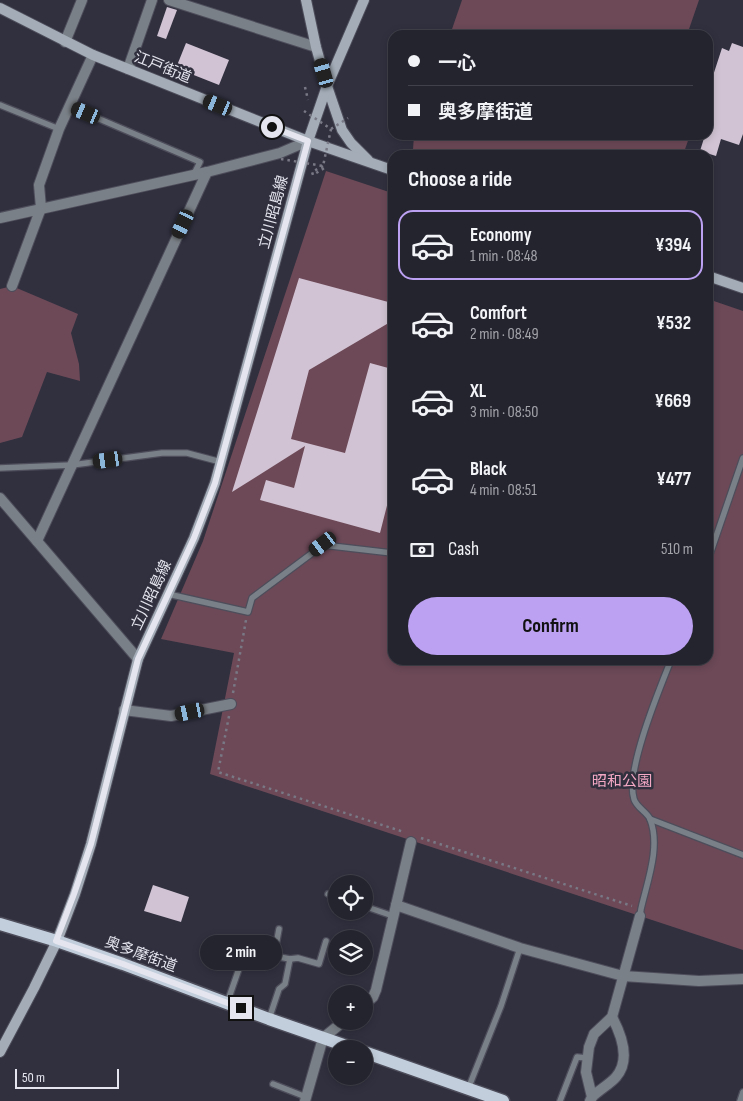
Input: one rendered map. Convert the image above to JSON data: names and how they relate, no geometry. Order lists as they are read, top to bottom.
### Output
{
  "streets": {
    "main road": ["江戸街道", "立川昭島線", "奥多摩街道"]
  },
  "crossings": [
    ["江戸街道", "立川昭島線"],
    ["立川昭島線", "奥多摩街道"]
  ],
  "parks": ["昭和公園"],
  "scale_bar": "50 m",
  "page": {
    "banner": ["一心", "奥多摩街道"],
    "heading": "Choose a ride",
    "list": [
      {
        "name": "Economy",
        "note": "1 min · 08:48",
        "value": "¥394"
      },
      {
        "name": "Comfort",
        "note": "2 min · 08:49",
        "value": "¥532"
      },
      {
        "name": "XL",
        "note": "3 min · 08:50",
        "value": "¥669"
      },
      {
        "name": "Black",
        "note": "4 min · 08:51",
        "value": "¥477"
      }
    ],
    "pay": ["Cash", "510 m"],
    "buttons": "Confirm",
    "map_buttons": ["+", "−"],
    "bubble": "2 min",
    "scale": "50 m"
  }
}
